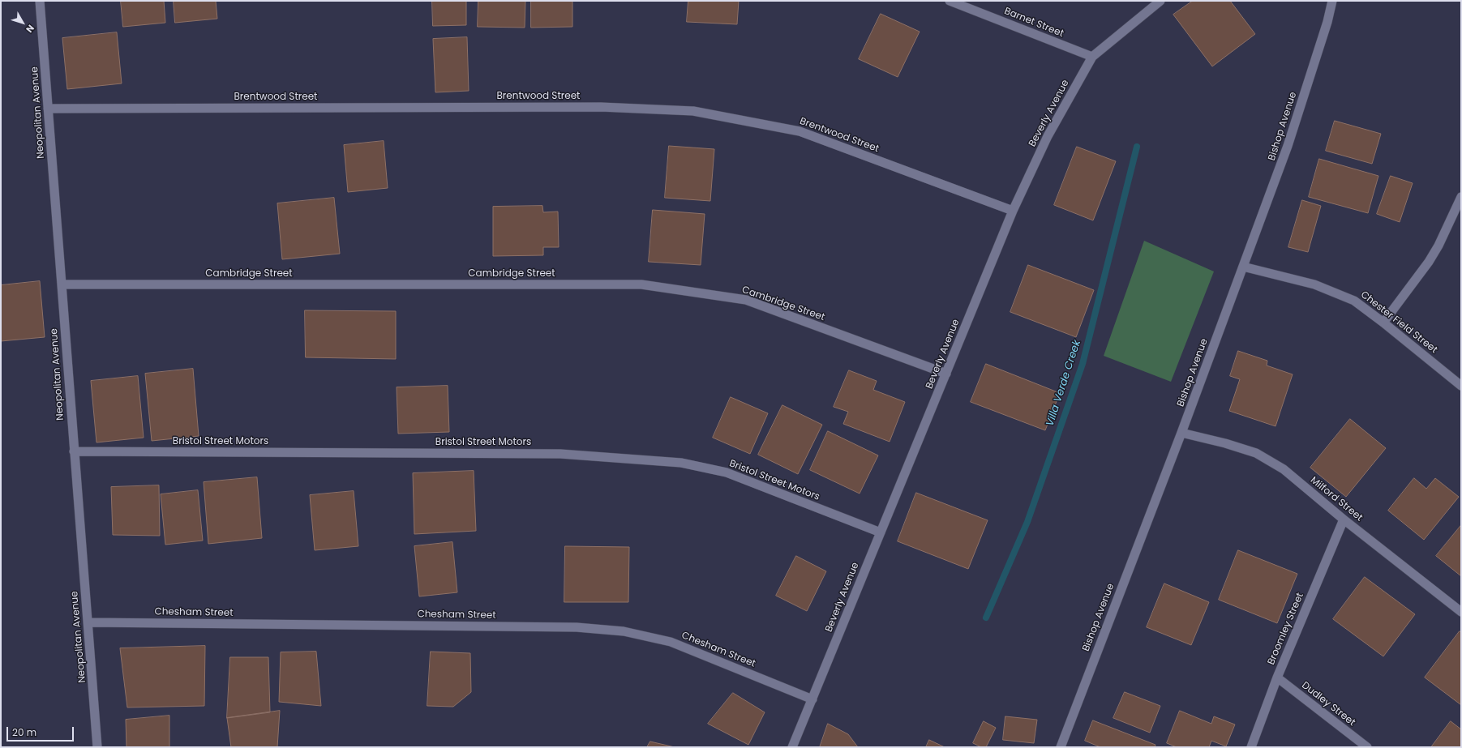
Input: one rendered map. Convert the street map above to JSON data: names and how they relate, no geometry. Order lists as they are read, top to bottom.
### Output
{
  "streets": {
    "street": [
      "Barnet Street",
      "Brentwood Street",
      "Neopolitan Avenue",
      "Beverly Avenue",
      "Bishop Avenue",
      "Cambridge Street",
      "Chester Field Street",
      "Bristol Street Motors",
      "Milford Street",
      "Chesham Street",
      "Broomley Street",
      "Dudley Street"
    ]
  },
  "crossings": [
    ["Barnet Street", "Beverly Avenue"],
    ["Brentwood Street", "Neopolitan Avenue"],
    ["Brentwood Street", "Beverly Avenue"],
    ["Neopolitan Avenue", "Cambridge Street"],
    ["Neopolitan Avenue", "Bristol Street Motors"],
    ["Neopolitan Avenue", "Chesham Street"],
    ["Beverly Avenue", "Cambridge Street"],
    ["Beverly Avenue", "Bristol Street Motors"],
    ["Beverly Avenue", "Chesham Street"],
    ["Bishop Avenue", "Chester Field Street"],
    ["Bishop Avenue", "Milford Street"],
    ["Milford Street", "Broomley Street"],
    ["Broomley Street", "Dudley Street"]
  ],
  "water": ["Villa Verde Creek"],
  "scale_bar": "20 m",
  "north": "bottom right"
}
